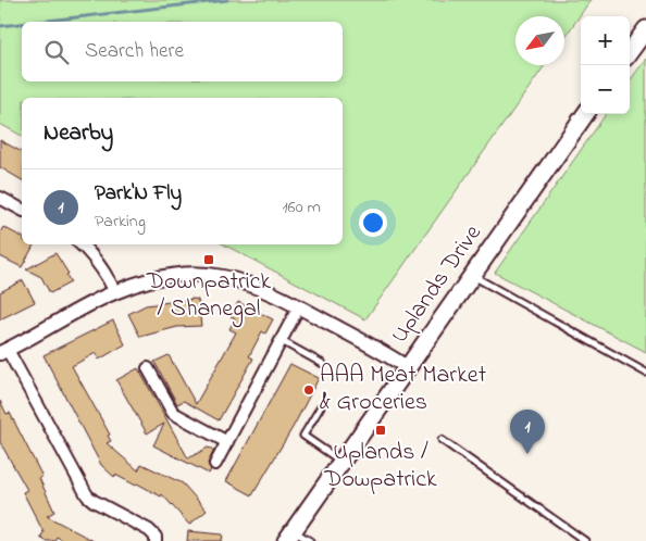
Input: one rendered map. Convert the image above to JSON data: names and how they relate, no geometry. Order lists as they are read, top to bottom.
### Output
{
  "streets": {
    "main road": ["Uplands Drive"]
  },
  "places": {
    "transit": ["Downpatrick / Shanegal", "Uplands / Dowpatrick"],
    "other": ["AAA Meat Market & Groceries"]
  },
  "north": "bottom left",
  "page": {
    "map_buttons": ["+", "−"],
    "search": "Search here",
    "heading": "Nearby",
    "list": [
      {
        "mark": "1",
        "name": "Park'N Fly",
        "note": "Parking",
        "value": "160 m"
      }
    ],
    "pins": "1"
  }
}
